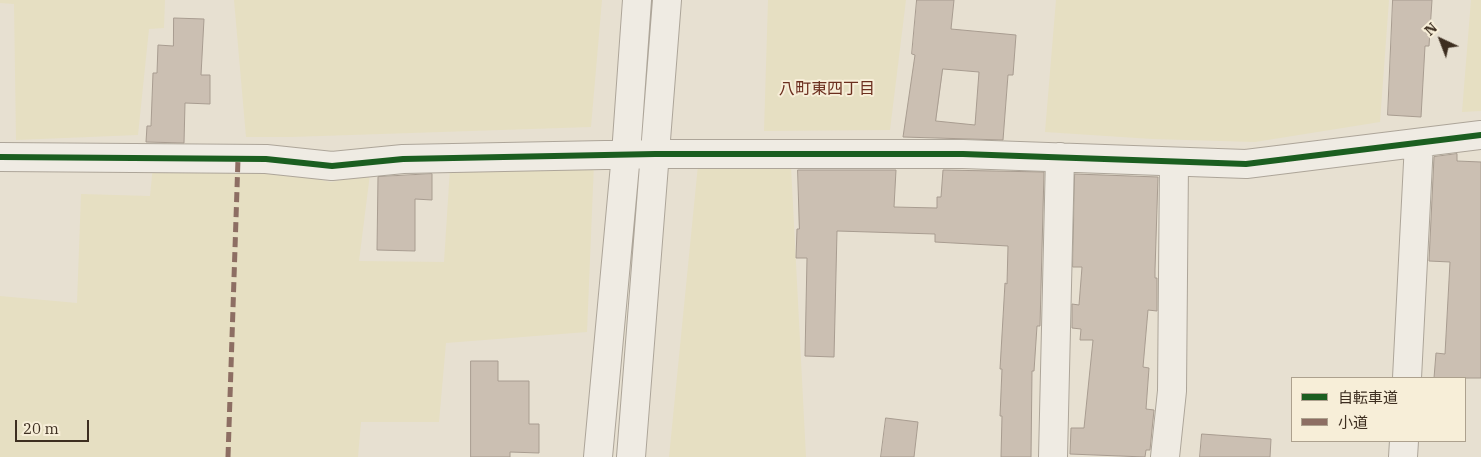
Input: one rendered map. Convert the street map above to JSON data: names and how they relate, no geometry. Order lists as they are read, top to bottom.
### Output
{
  "districts": ["八町東四丁目"],
  "legend": ["自転車道", "小道"],
  "scale_bar": "20 m",
  "north": "top left"
}
